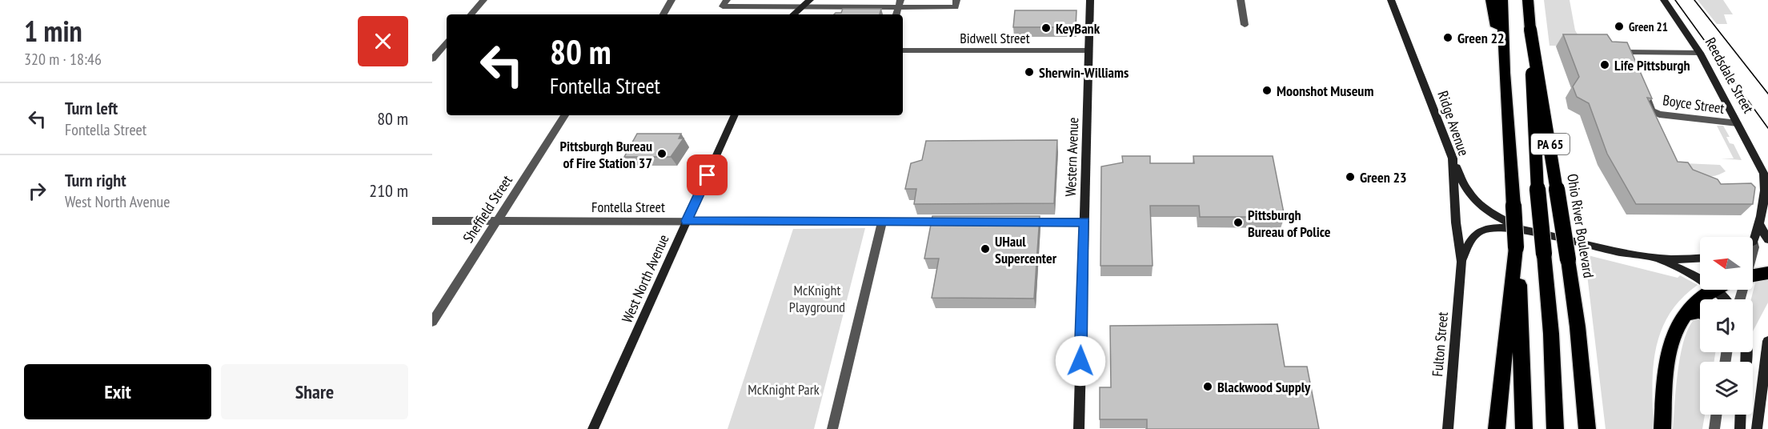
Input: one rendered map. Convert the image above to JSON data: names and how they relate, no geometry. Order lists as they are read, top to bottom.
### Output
{
  "streets": {
    "highway": ["PA 65", "Ohio River Boulevard"],
    "main road": [
      "Reedsdale Street",
      "Ridge Avenue",
      "Western Avenue",
      "West North Avenue",
      "Fulton Street"
    ],
    "street": [
      "Bidwell Street",
      "Boyce Street",
      "Fontella Street",
      "Sheffield Street"
    ]
  },
  "crossings": [
    ["Bidwell Street", "Western Avenue"],
    ["Reedsdale Street", "Boyce Street"],
    ["Ridge Avenue", "Fulton Street"],
    ["Fontella Street", "Sheffield Street"],
    ["Fontella Street", "West North Avenue"]
  ],
  "parks": ["McKnight Playground", "McKnight Park"],
  "places": [
    "Green 21",
    "KeyBank",
    "Green 22",
    "Life Pittsburgh",
    "Sherwin-Williams",
    "Moonshot Museum",
    "Pittsburgh Bureau of Fire Station 37",
    "Green 23",
    "Pittsburgh Bureau of Police",
    "UHaul Supercenter",
    "Blackwood Supply"
  ],
  "north": "left",
  "page": {
    "heading": ["1 min", "320 m · 18:46"],
    "turn": ["80 m", "Fontella Street"],
    "list": [
      {
        "name": "Turn left",
        "note": "Fontella Street",
        "value": "80 m"
      },
      {
        "name": "Turn right",
        "note": "West North Avenue",
        "value": "210 m"
      }
    ],
    "buttons": ["Exit", "Share"]
  }
}
